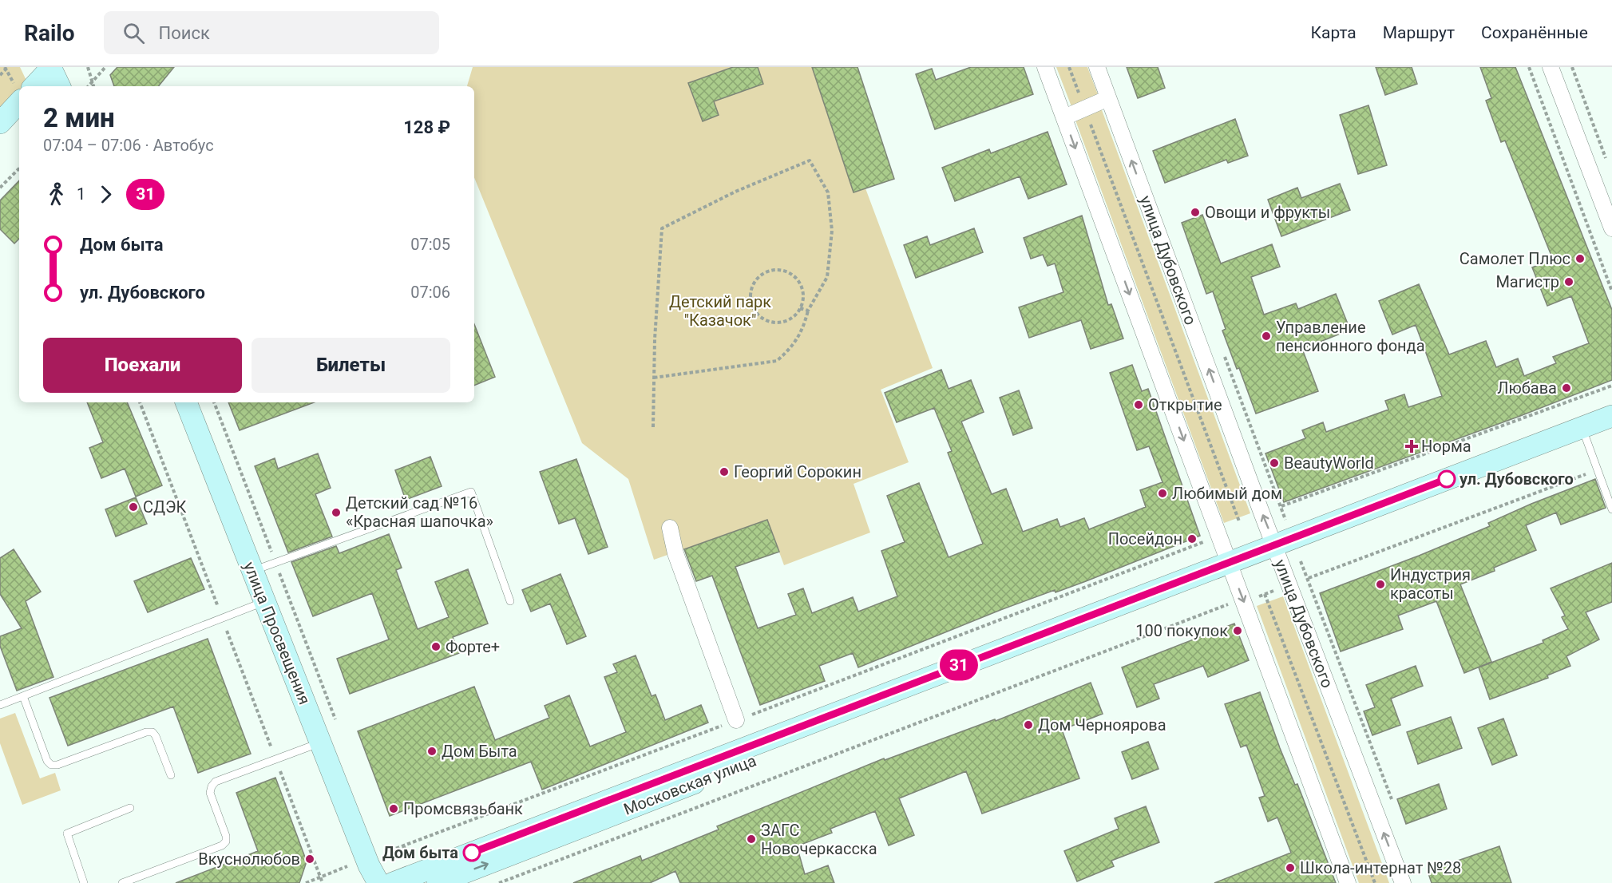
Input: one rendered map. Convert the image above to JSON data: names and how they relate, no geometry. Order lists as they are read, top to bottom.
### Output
{
  "streets": {
    "main road": ["улица Просвещения", "Московская улица"],
    "street": ["улица Дубовского"]
  },
  "crossings": [
    ["улица Дубовского", "Московская улица"]
  ],
  "parks": ["Детский парк \"Казачок\""],
  "places": {
    "other": [
      "Овощи и фрукты",
      "Самолет Плюс",
      "Магистр",
      "Управление пенсионного фонда",
      "Любава",
      "Открытие",
      "BeautyWorld",
      "Георгий Сорокин",
      "ул. Дубовского",
      "Любимый дом",
      "СДЭК",
      "Детский сад №16 «Красная шапочка»",
      "Посейдон",
      "Индустрия красоты",
      "100 покупок",
      "Форте+",
      "Дом Черноярова",
      "Дом Быта",
      "Промсвязьбанк",
      "ЗАГС Новочеркасска",
      "Дом быта",
      "Вкуснолюбов",
      "Школа-интернат №28"
    ],
    "health": ["Норма"]
  },
  "lines": ["bus line 31"],
  "page": {
    "header": "Railo",
    "search": "Поиск",
    "nav": ["Карта", "Маршрут", "Сохранённые"],
    "on_map": "31",
    "heading": ["2 мин", "07:04 – 07:06 · Автобус", "128 ₽"],
    "legs": ["1", "31"],
    "list": [
      {
        "name": "Дом быта",
        "value": "07:05"
      },
      {
        "name": "ул. Дубовского",
        "value": "07:06"
      }
    ],
    "buttons": ["Поехали", "Билеты"]
  }
}
